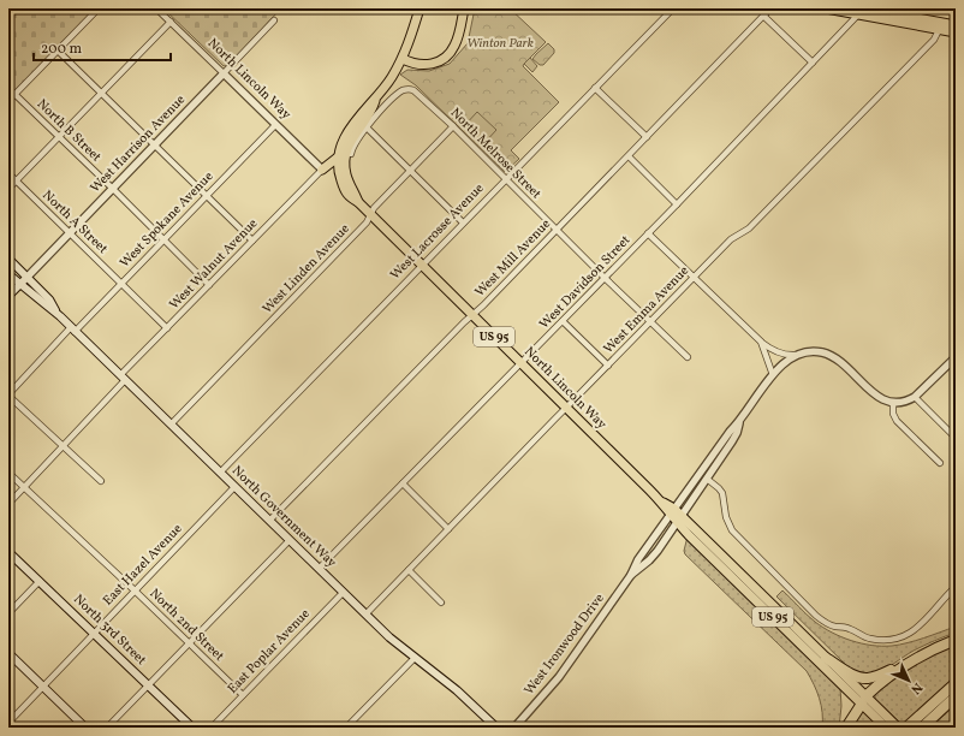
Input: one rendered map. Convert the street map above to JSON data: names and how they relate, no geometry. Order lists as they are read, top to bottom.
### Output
{
  "streets": {
    "main road": [
      "North Lincoln Way",
      "West Harrison Avenue",
      "US 95",
      "North Government Way",
      "North 3rd Street"
    ],
    "street": [
      "North B Street",
      "North Melrose Street",
      "West Spokane Avenue",
      "North A Street",
      "West Lacrosse Avenue",
      "West Mill Avenue",
      "West Walnut Avenue",
      "West Linden Avenue",
      "West Davidson Street",
      "West Emma Avenue",
      "East Hazel Avenue",
      "North 2nd Street",
      "West Ironwood Drive",
      "East Poplar Avenue"
    ]
  },
  "crossings": [
    ["North Lincoln Way", "West Harrison Avenue"],
    ["North Lincoln Way", "West Spokane Avenue"],
    ["North Lincoln Way", "West Lacrosse Avenue"],
    ["North Lincoln Way", "West Mill Avenue"],
    ["North Lincoln Way", "West Walnut Avenue"],
    ["North Lincoln Way", "West Linden Avenue"],
    ["North Lincoln Way", "West Davidson Street"],
    ["North Lincoln Way", "West Emma Avenue"],
    ["North Lincoln Way", "US 95"],
    ["North Lincoln Way", "West Ironwood Drive"],
    ["North B Street", "West Harrison Avenue"],
    ["North B Street", "West Spokane Avenue"],
    ["North B Street", "West Walnut Avenue"],
    ["West Harrison Avenue", "North A Street"],
    ["West Harrison Avenue", "North Government Way"],
    ["North Melrose Street", "West Lacrosse Avenue"],
    ["North Melrose Street", "West Mill Avenue"],
    ["North Melrose Street", "West Linden Avenue"],
    ["North Melrose Street", "West Davidson Street"],
    ["North Melrose Street", "West Emma Avenue"],
    ["West Spokane Avenue", "North A Street"],
    ["West Spokane Avenue", "North Government Way"],
    ["North A Street", "West Walnut Avenue"],
    ["West Lacrosse Avenue", "North Government Way"],
    ["West Mill Avenue", "North Government Way"],
    ["West Walnut Avenue", "North Government Way"],
    ["West Walnut Avenue", "North 2nd Street"],
    ["West Linden Avenue", "US 95"],
    ["West Linden Avenue", "North Government Way"],
    ["West Davidson Street", "North Government Way"],
    ["West Emma Avenue", "North Government Way"],
    ["US 95", "West Ironwood Drive"],
    ["North Government Way", "East Hazel Avenue"],
    ["North Government Way", "East Poplar Avenue"],
    ["East Hazel Avenue", "North 2nd Street"],
    ["East Hazel Avenue", "North 3rd Street"],
    ["North 2nd Street", "East Poplar Avenue"]
  ],
  "parks": ["Winton Park"],
  "scale_bar": "200 m",
  "north": "bottom right"
}
